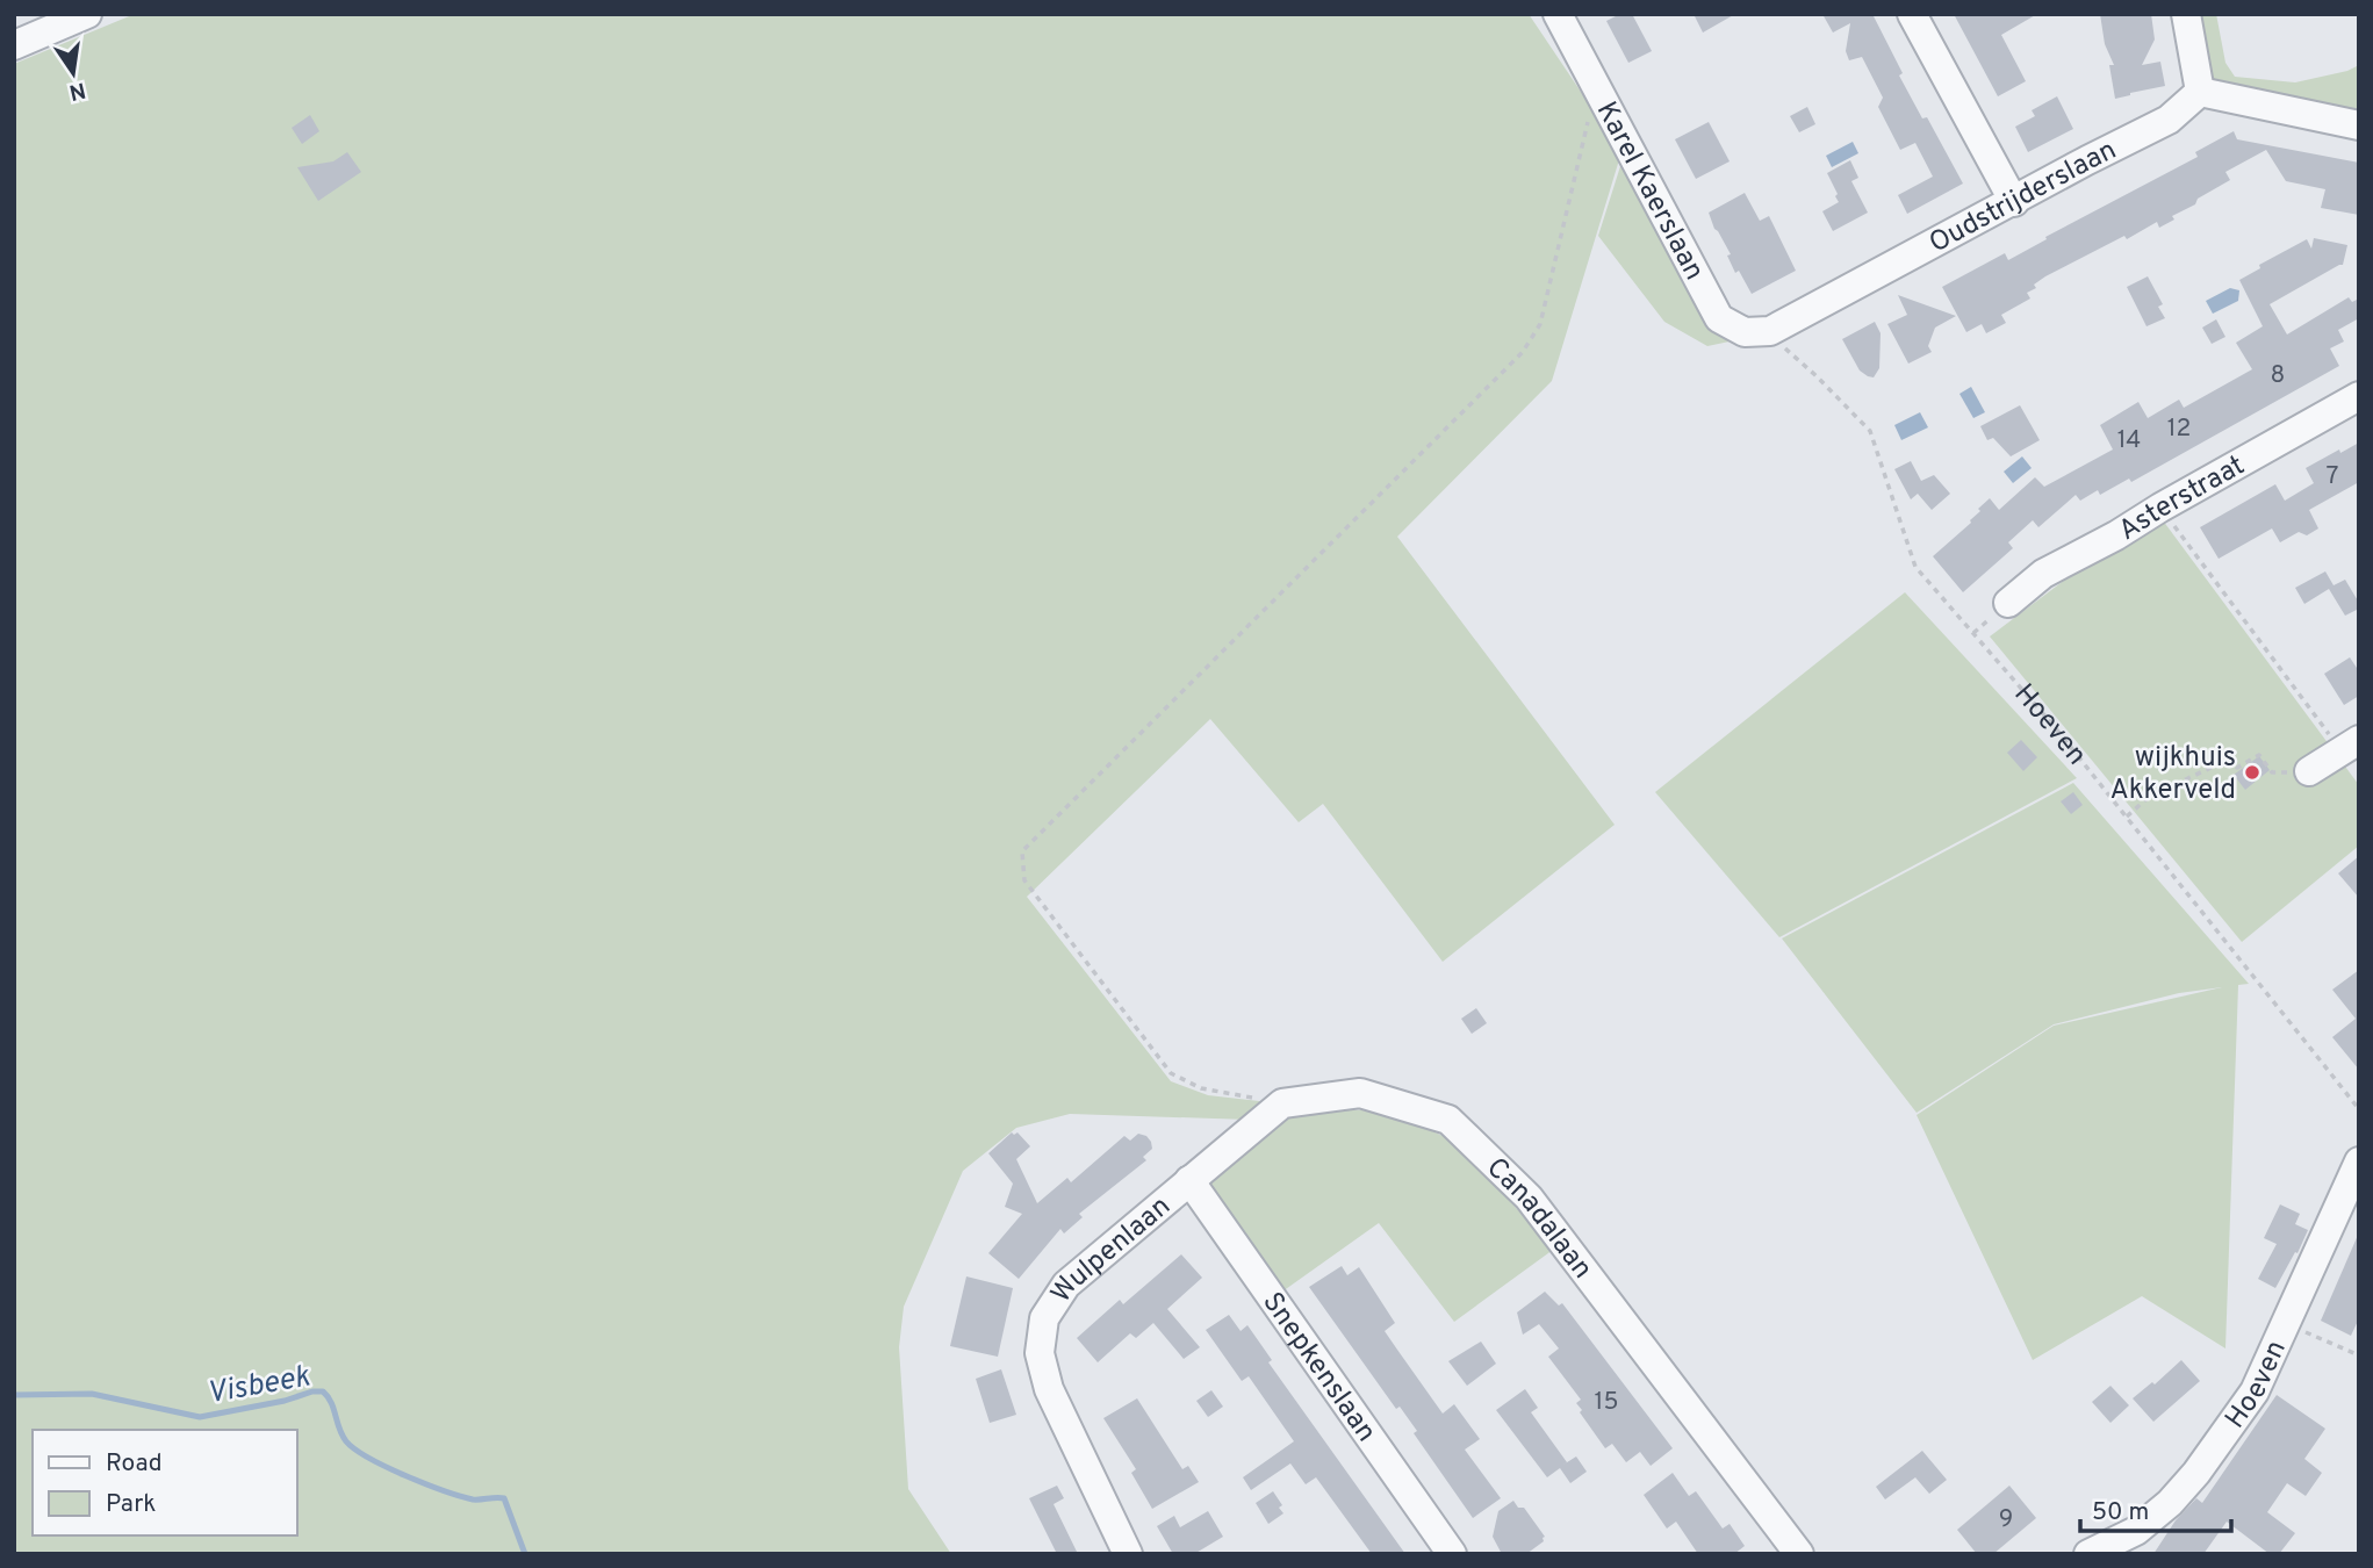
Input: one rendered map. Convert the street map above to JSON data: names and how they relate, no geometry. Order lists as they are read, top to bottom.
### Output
{
  "streets": {
    "street": [
      "Karel Kaerslaan",
      "Oudstrijderslaan",
      "Asterstraat",
      "Hoeven",
      "Canadalaan",
      "Wulpenlaan",
      "Snepkenslaan"
    ]
  },
  "crossings": [
    ["Karel Kaerslaan", "Oudstrijderslaan"],
    ["Karel Kaerslaan", "Hoeven"],
    ["Oudstrijderslaan", "Hoeven"],
    ["Wulpenlaan", "Snepkenslaan"]
  ],
  "water": ["Visbeek"],
  "places": ["wijkhuis Akkerveld"],
  "house_numbers": [
    "8",
    "12",
    "14",
    "7",
    "15",
    "9"
  ],
  "legend": ["Road", "Park"],
  "scale_bar": "50 m",
  "north": "bottom"
}
